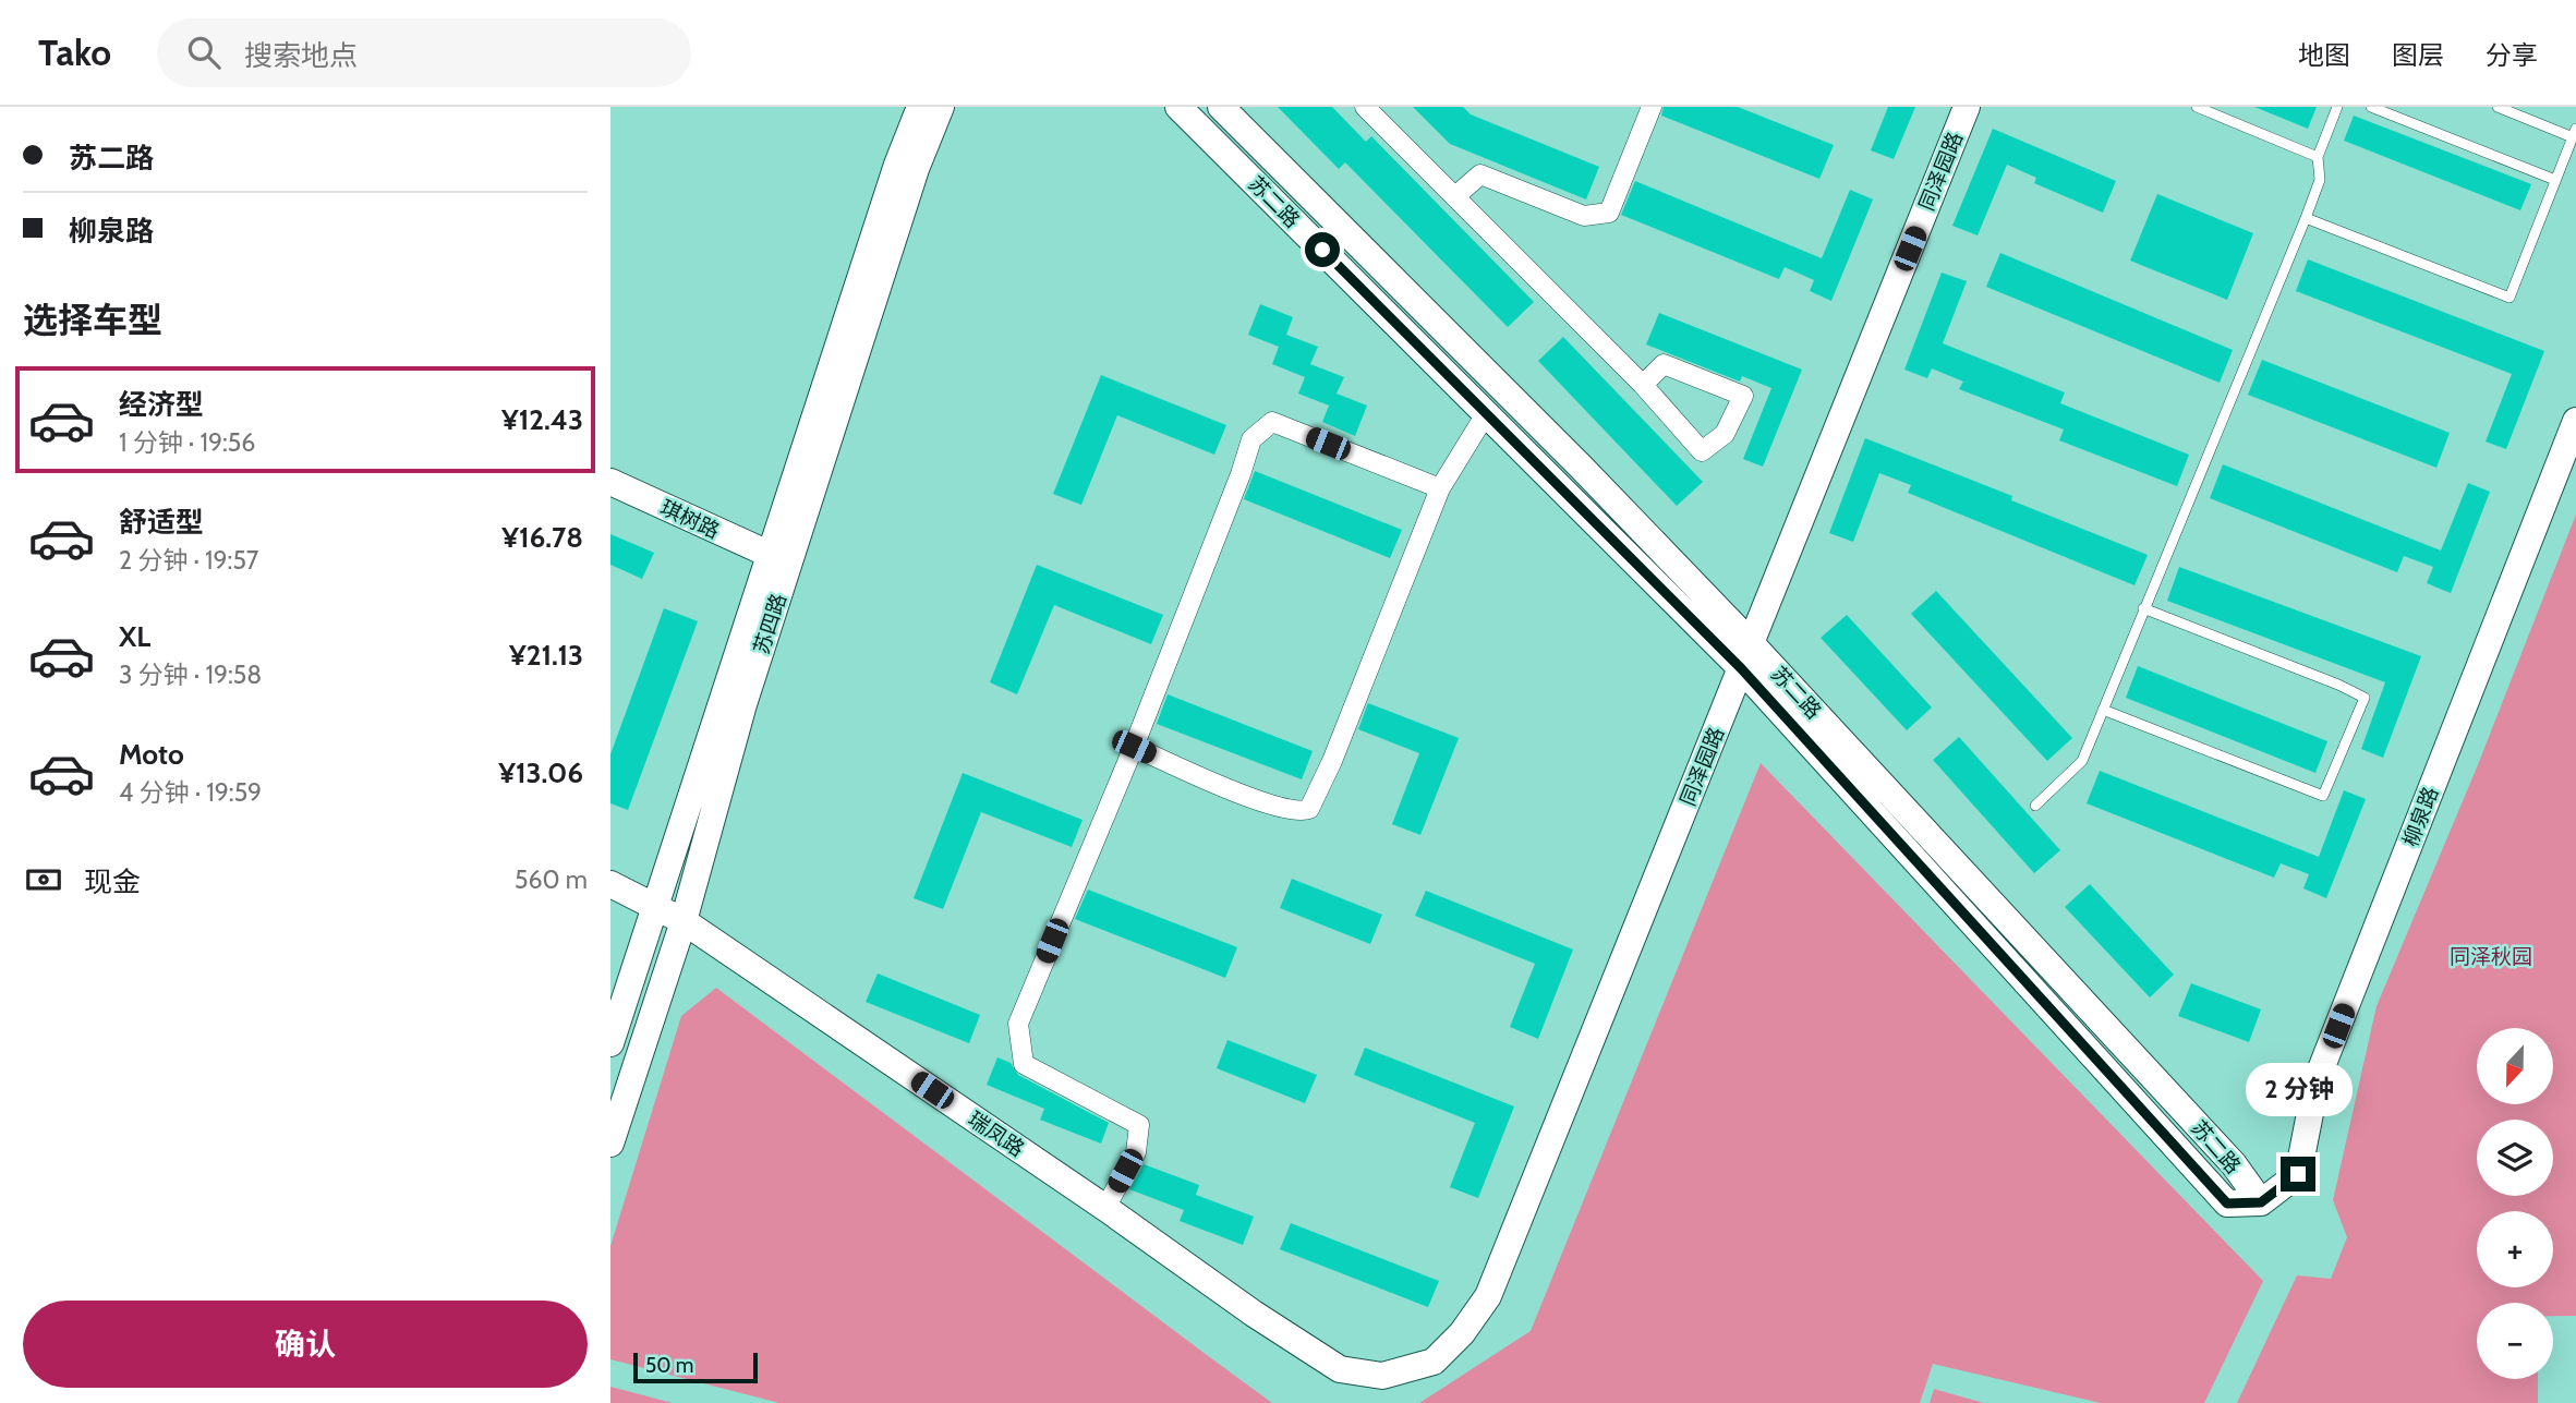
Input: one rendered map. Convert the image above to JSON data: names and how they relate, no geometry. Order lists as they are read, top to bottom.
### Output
{
  "streets": {
    "street": [
      "同泽园路",
      "苏二路",
      "琪树路",
      "苏四路",
      "柳泉路",
      "瑞凤路"
    ]
  },
  "crossings": [
    ["同泽园路", "苏二路"],
    ["同泽园路", "瑞凤路"],
    ["苏二路", "柳泉路"],
    ["琪树路", "苏四路"],
    ["苏四路", "瑞凤路"]
  ],
  "parks": ["同泽秋园"],
  "scale_bar": "50 m",
  "north": "bottom",
  "page": {
    "header": "Tako",
    "search": "搜索地点",
    "nav": ["地图", "图层", "分享"],
    "banner": ["苏二路", "柳泉路"],
    "heading": "选择车型",
    "list": [
      {
        "name": "经济型",
        "note": "1 分钟 · 19:56",
        "value": "¥12.43"
      },
      {
        "name": "舒适型",
        "note": "2 分钟 · 19:57",
        "value": "¥16.78"
      },
      {
        "name": "XL",
        "note": "3 分钟 · 19:58",
        "value": "¥21.13"
      },
      {
        "name": "Moto",
        "note": "4 分钟 · 19:59",
        "value": "¥13.06"
      }
    ],
    "pay": ["现金", "560 m"],
    "map_buttons": ["+", "−"],
    "bubble": "2 分钟",
    "buttons": "确认",
    "scale": "50 m"
  }
}
